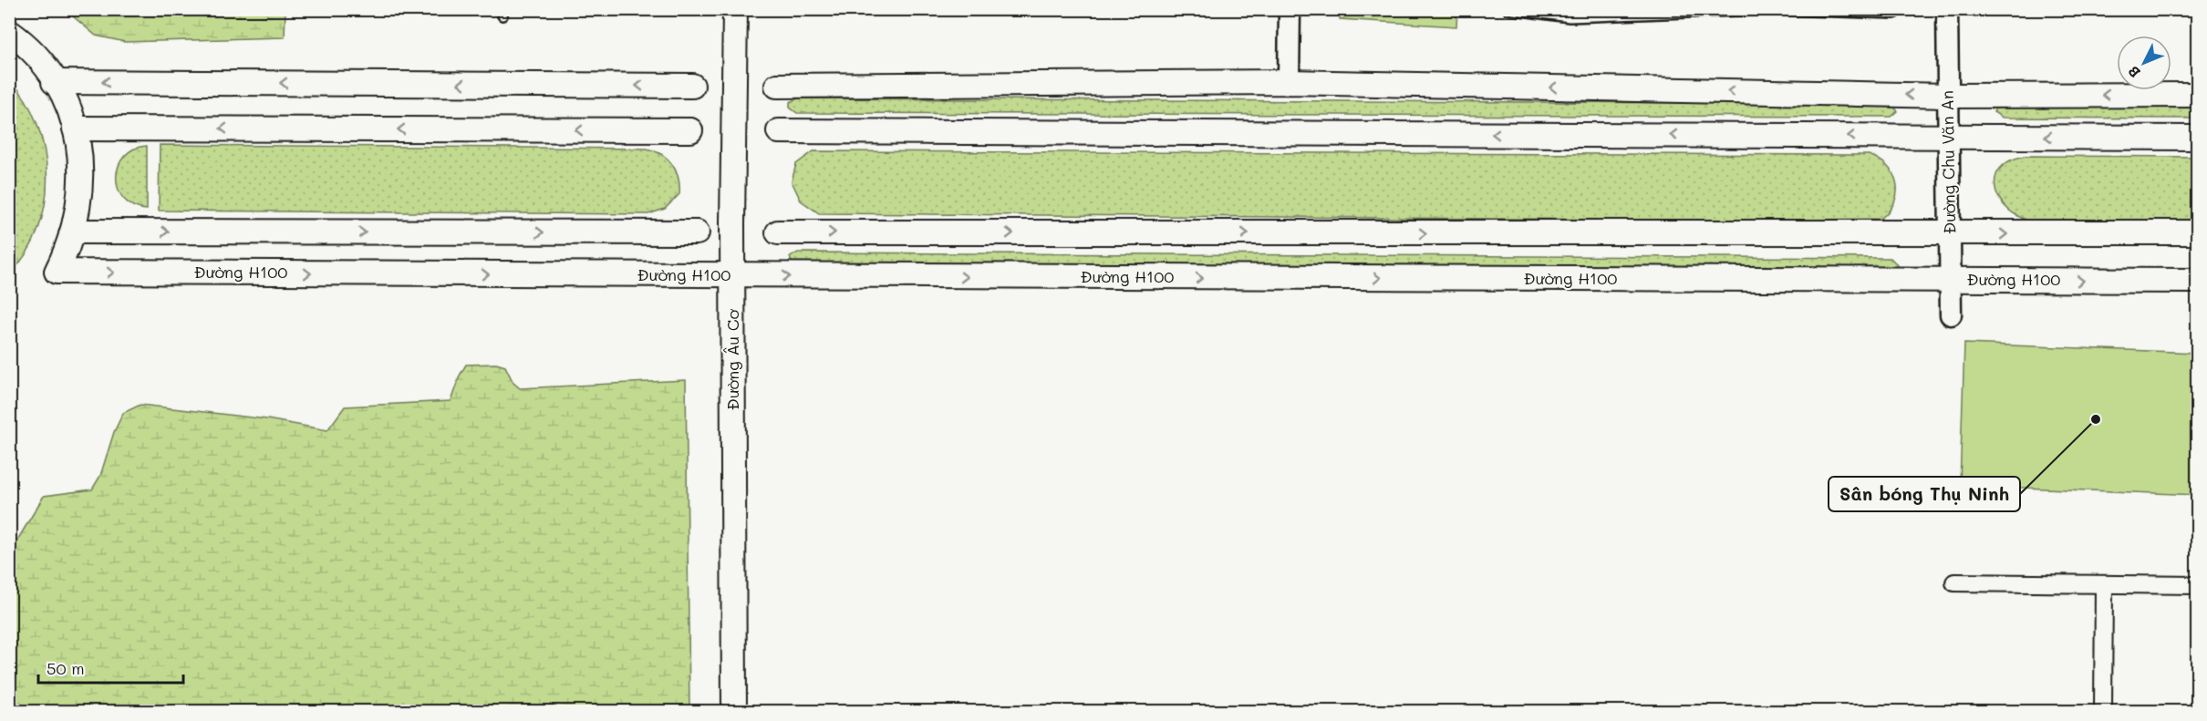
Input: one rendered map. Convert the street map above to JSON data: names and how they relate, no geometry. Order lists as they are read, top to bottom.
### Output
{
  "streets": {
    "main road": ["Đường H100", "Đường Âu Cơ"],
    "street": ["Đường Chu Văn An"]
  },
  "crossings": [
    ["Đường Chu Văn An", "Đường H100"],
    ["Đường H100", "Đường Âu Cơ"]
  ],
  "places": ["Sân bóng Thụ Ninh"],
  "scale_bar": "50 m",
  "north": "bottom left"
}
